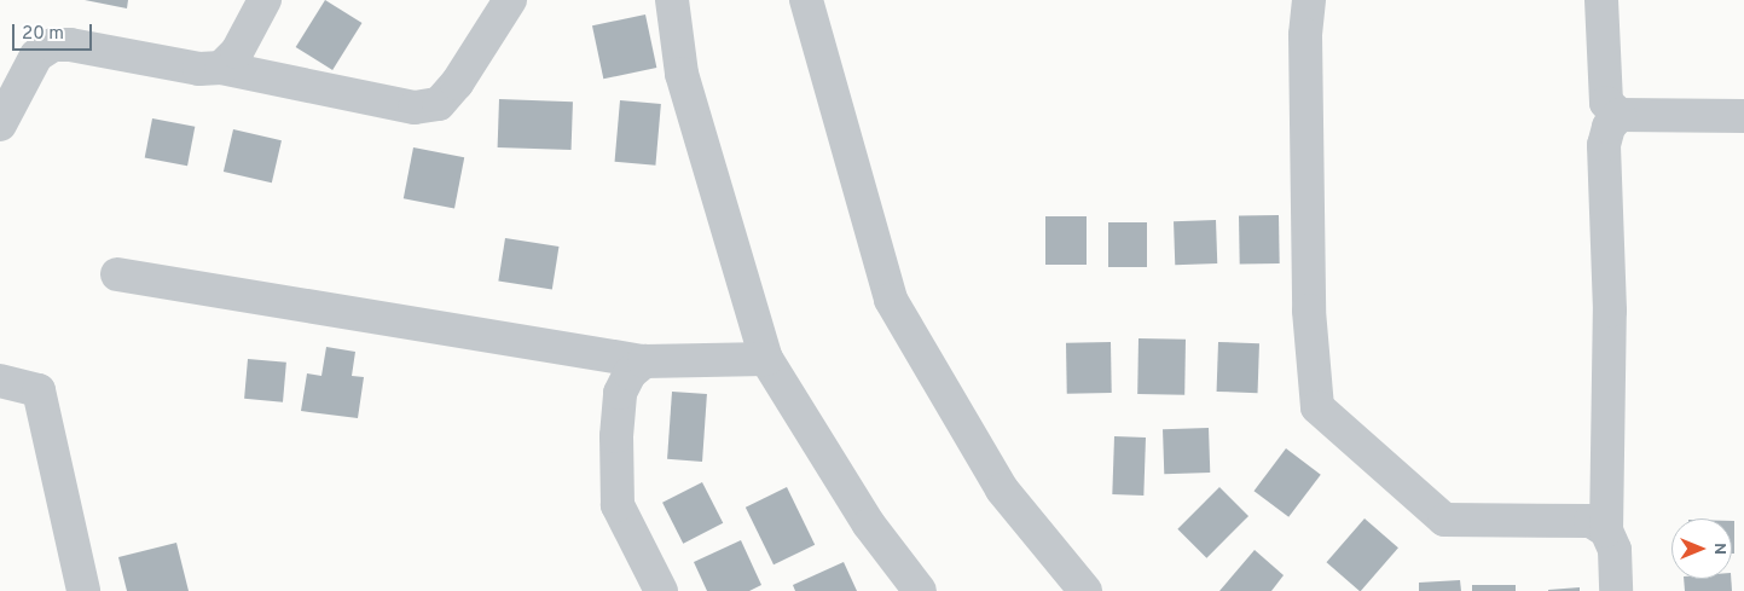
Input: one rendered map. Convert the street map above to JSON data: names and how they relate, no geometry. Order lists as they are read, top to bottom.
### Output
{
  "scale_bar": "20 m",
  "north": "right"
}
